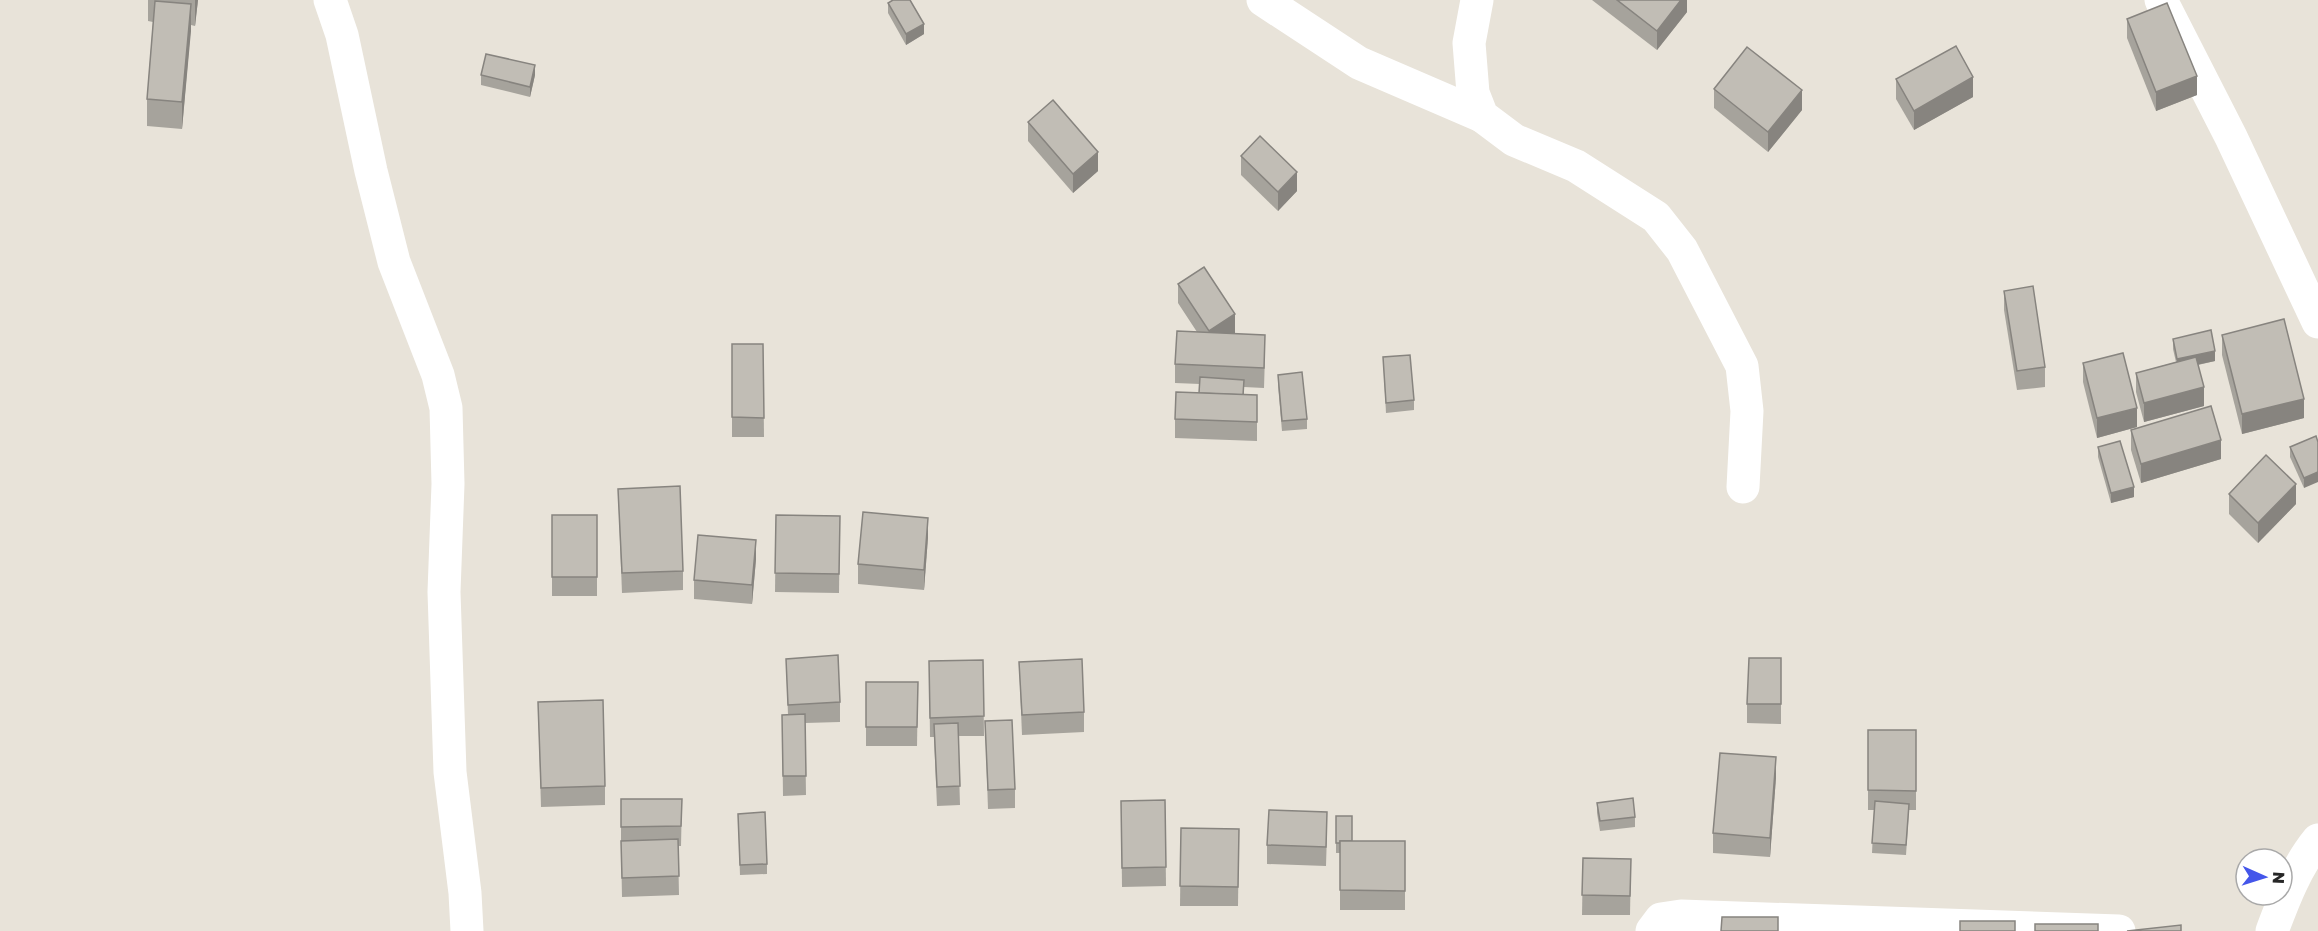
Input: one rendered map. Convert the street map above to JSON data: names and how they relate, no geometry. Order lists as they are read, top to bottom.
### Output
{
  "north": "right"
}
